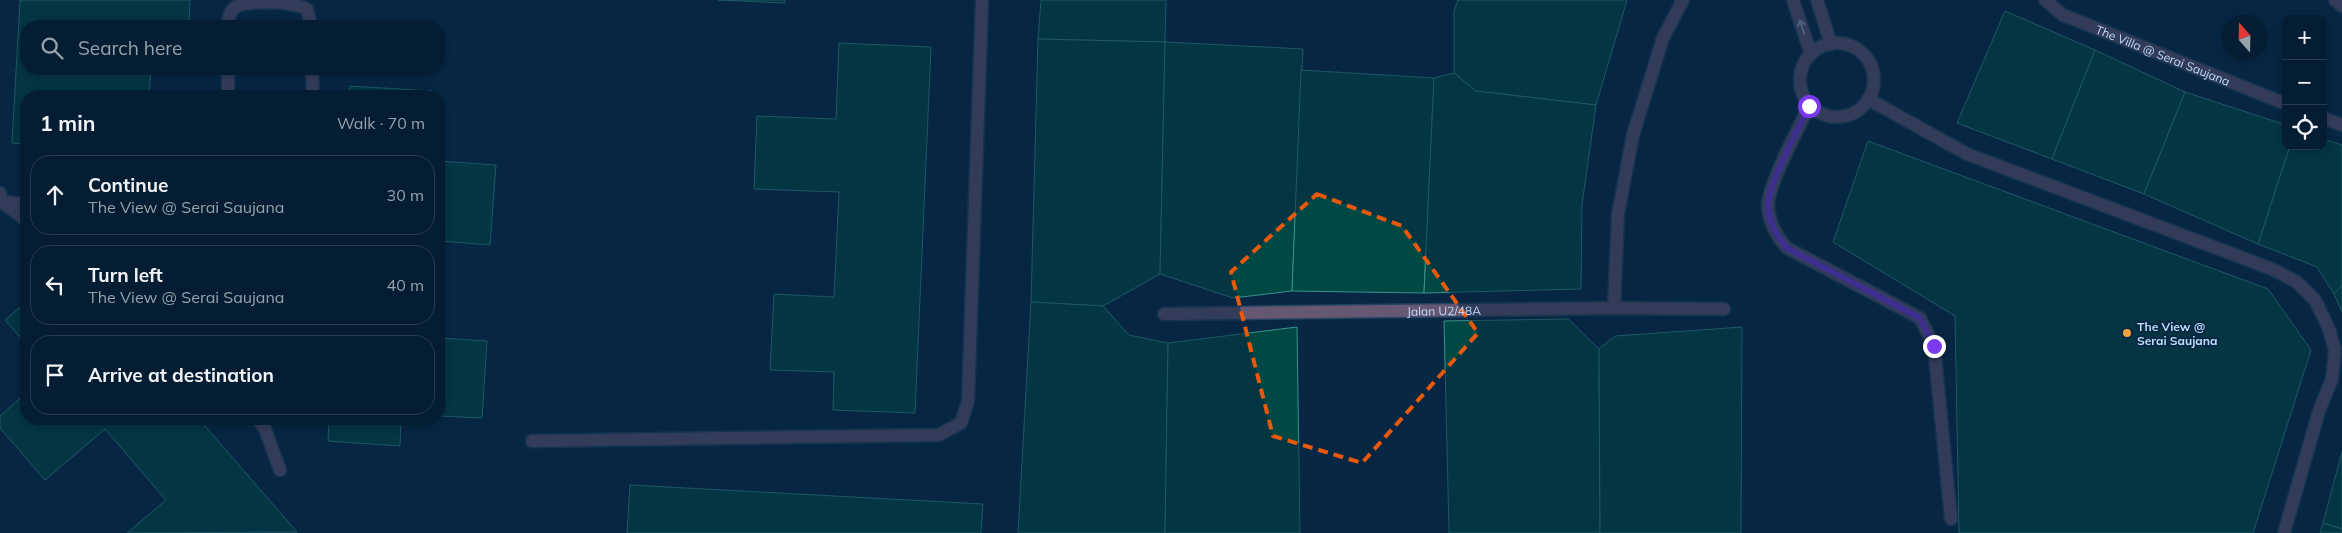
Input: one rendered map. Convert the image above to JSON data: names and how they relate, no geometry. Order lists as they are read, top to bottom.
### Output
{
  "streets": {
    "street": ["The Villa @ Serai Saujana", "Jalan U2/48A"]
  },
  "places": ["The View @ Serai Saujana"],
  "north": "top",
  "page": {
    "map_buttons": ["+", "−"],
    "search": "Search here",
    "heading": ["1 min", "Walk · 70 m"],
    "list": [
      ["Continue", "The View @ Serai Saujana", "30 m"],
      ["Turn left", "The View @ Serai Saujana", "40 m"],
      "Arrive at destination"
    ]
  }
}
